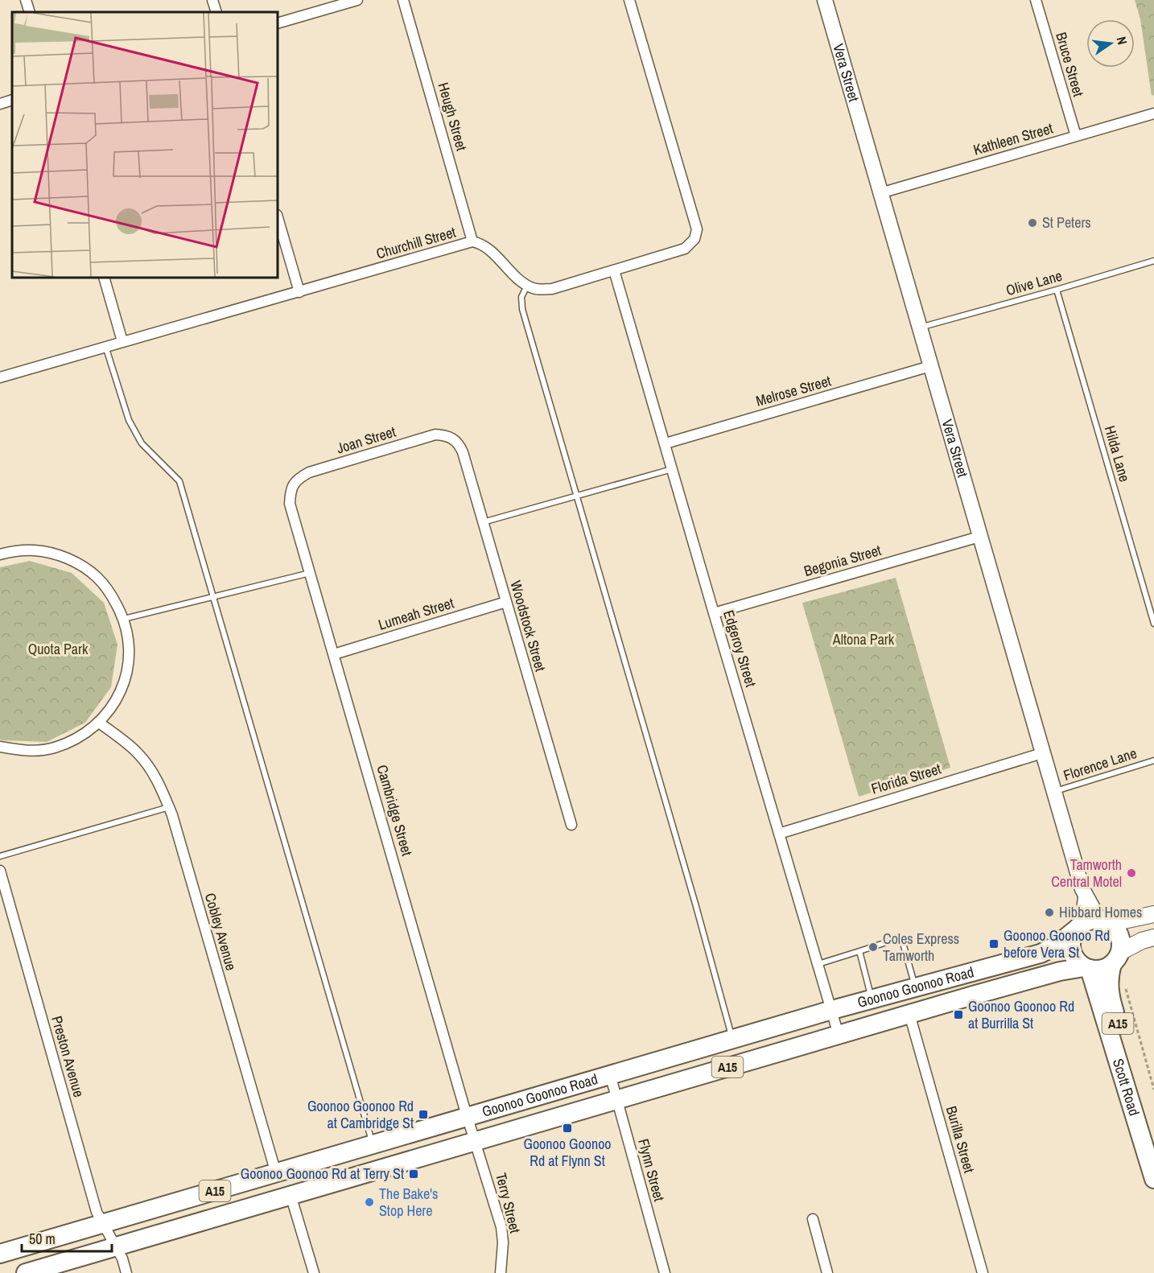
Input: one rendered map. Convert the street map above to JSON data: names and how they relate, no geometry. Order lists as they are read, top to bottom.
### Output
{
  "streets": {
    "highway": ["Goonoo Goonoo Road", "A15", "Scott Road"],
    "street": [
      "Bruce Street",
      "Vera Street",
      "Heugh Street",
      "Kathleen Street",
      "Churchill Street",
      "Melrose Street",
      "Joan Street",
      "Begonia Street",
      "Lumeah Street",
      "Woodstock Street",
      "Edgeroy Street",
      "Florida Street",
      "Cambridge Street",
      "Cobley Avenue",
      "Preston Avenue",
      "Burilla Street",
      "Flynn Street",
      "Terry Street"
    ],
    "lane": ["Olive Lane", "Hilda Lane", "Florence Lane"]
  },
  "crossings": [
    ["Bruce Street", "Kathleen Street"],
    ["Vera Street", "Kathleen Street"],
    ["Vera Street", "Olive Lane"],
    ["Vera Street", "Melrose Street"],
    ["Vera Street", "Begonia Street"],
    ["Vera Street", "Florence Lane"],
    ["Vera Street", "Florida Street"],
    ["Vera Street", "Goonoo Goonoo Road"],
    ["Vera Street", "A15"],
    ["Vera Street", "Scott Road"],
    ["Heugh Street", "Churchill Street"],
    ["Olive Lane", "Hilda Lane"],
    ["Melrose Street", "Edgeroy Street"],
    ["Joan Street", "Woodstock Street"],
    ["Joan Street", "Cambridge Street"],
    ["Begonia Street", "Edgeroy Street"],
    ["Lumeah Street", "Woodstock Street"],
    ["Lumeah Street", "Cambridge Street"],
    ["Edgeroy Street", "Florida Street"],
    ["Edgeroy Street", "Goonoo Goonoo Road"],
    ["Cambridge Street", "Goonoo Goonoo Road"],
    ["Cambridge Street", "Terry Street"],
    ["Cobley Avenue", "Goonoo Goonoo Road"],
    ["Goonoo Goonoo Road", "A15"],
    ["Goonoo Goonoo Road", "Preston Avenue"],
    ["Goonoo Goonoo Road", "Scott Road"],
    ["Goonoo Goonoo Road", "Burilla Street"],
    ["Goonoo Goonoo Road", "Flynn Street"],
    ["Goonoo Goonoo Road", "Terry Street"],
    ["A15", "Scott Road"]
  ],
  "parks": ["Altona Park", "Quota Park"],
  "places": {
    "other": [
      "St Peters",
      "Tamworth Central Motel",
      "Hibbard Homes",
      "Coles Express Tamworth",
      "The Bake's Stop Here"
    ],
    "transit": [
      "Goonoo Goonoo Rd before Vera St",
      "Goonoo Goonoo Rd at Burrilla St",
      "Goonoo Goonoo Rd at Cambridge St",
      "Goonoo Goonoo Rd at Flynn St",
      "Goonoo Goonoo Rd at Terry St"
    ]
  },
  "scale_bar": "50 m",
  "north": "right"
}
